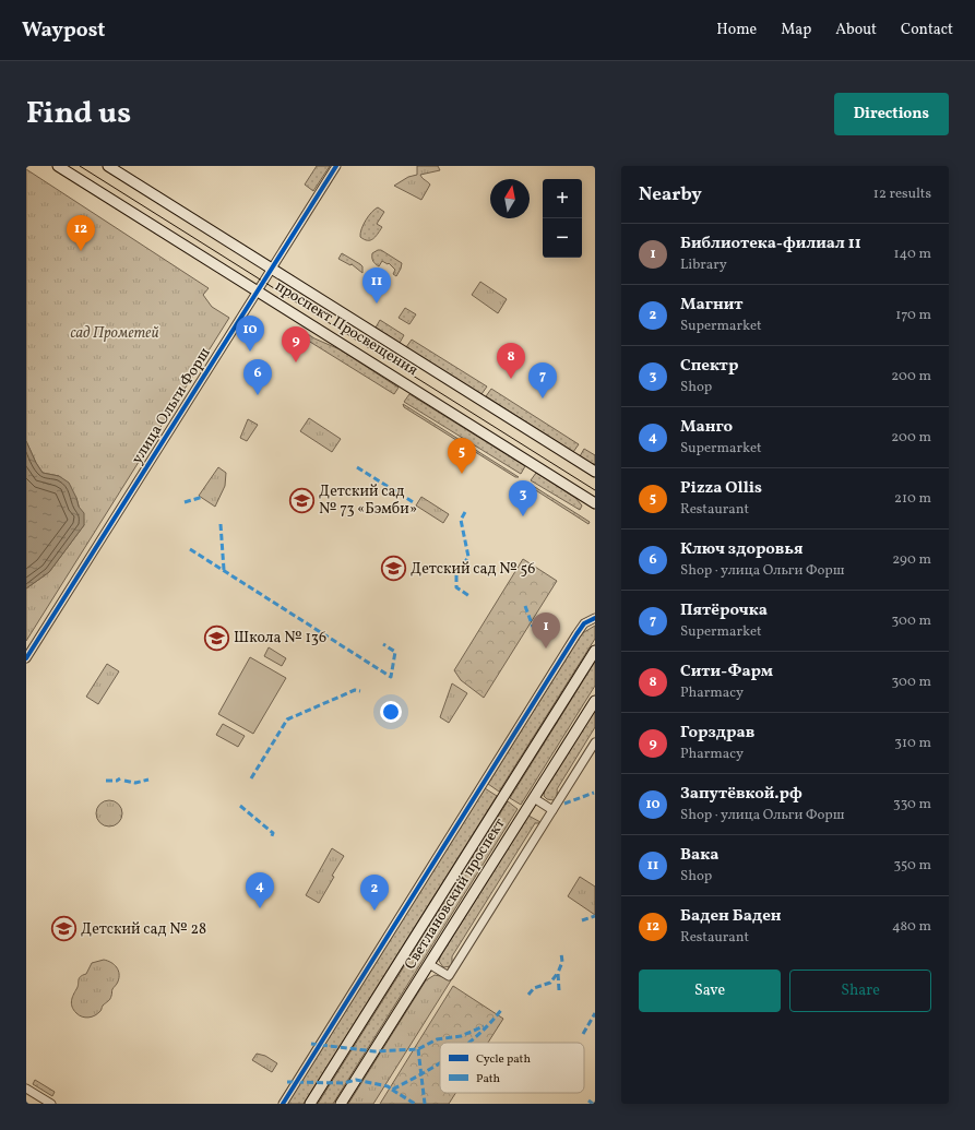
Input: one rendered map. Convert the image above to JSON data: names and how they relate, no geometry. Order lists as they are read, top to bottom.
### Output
{
  "streets": {
    "main road": ["проспект Просвещения", "Светлановский проспект"],
    "street": ["улица Ольги Форш"]
  },
  "crossings": [
    ["проспект Просвещения", "улица Ольги Форш"]
  ],
  "parks": ["сад Прометей"],
  "places": {
    "school or university": [
      "Детский сад № 73 «Бэмби»",
      "Детский сад № 56",
      "Школа № 136",
      "Детский сад № 28"
    ]
  },
  "legend": ["Cycle path", "Path"],
  "north": "top",
  "page": {
    "header": "Waypost",
    "nav": [
      "Home",
      "Map",
      "About",
      "Contact"
    ],
    "title": "Find us",
    "buttons": [
      "Directions",
      ["Save", "Share"]
    ],
    "heading": ["Nearby", "12 results"],
    "map_buttons": ["+", "−"],
    "pins": [
      "12",
      "11",
      "10",
      "9",
      "8",
      "6",
      "7",
      "5",
      "3",
      "1",
      "4",
      "2"
    ],
    "list": [
      {
        "mark": "1",
        "name": "Библиотека-филиал 11",
        "note": "Library",
        "value": "140 m"
      },
      {
        "mark": "2",
        "name": "Магнит",
        "note": "Supermarket",
        "value": "170 m"
      },
      {
        "mark": "3",
        "name": "Спектр",
        "note": "Shop",
        "value": "200 m"
      },
      {
        "mark": "4",
        "name": "Манго",
        "note": "Supermarket",
        "value": "200 m"
      },
      {
        "mark": "5",
        "name": "Pizza Ollis",
        "note": "Restaurant",
        "value": "210 m"
      },
      {
        "mark": "6",
        "name": "Ключ здоровья",
        "note": "Shop · улица Ольги Форш",
        "value": "290 m"
      },
      {
        "mark": "7",
        "name": "Пятёрочка",
        "note": "Supermarket",
        "value": "300 m"
      },
      {
        "mark": "8",
        "name": "Сити-Фарм",
        "note": "Pharmacy",
        "value": "300 m"
      },
      {
        "mark": "9",
        "name": "Горздрав",
        "note": "Pharmacy",
        "value": "310 m"
      },
      {
        "mark": "10",
        "name": "Запутёвкой.рф",
        "note": "Shop · улица Ольги Форш",
        "value": "330 m"
      },
      {
        "mark": "11",
        "name": "Вака",
        "note": "Shop",
        "value": "350 m"
      },
      {
        "mark": "12",
        "name": "Баден Баден",
        "note": "Restaurant",
        "value": "480 m"
      }
    ]
  }
}
